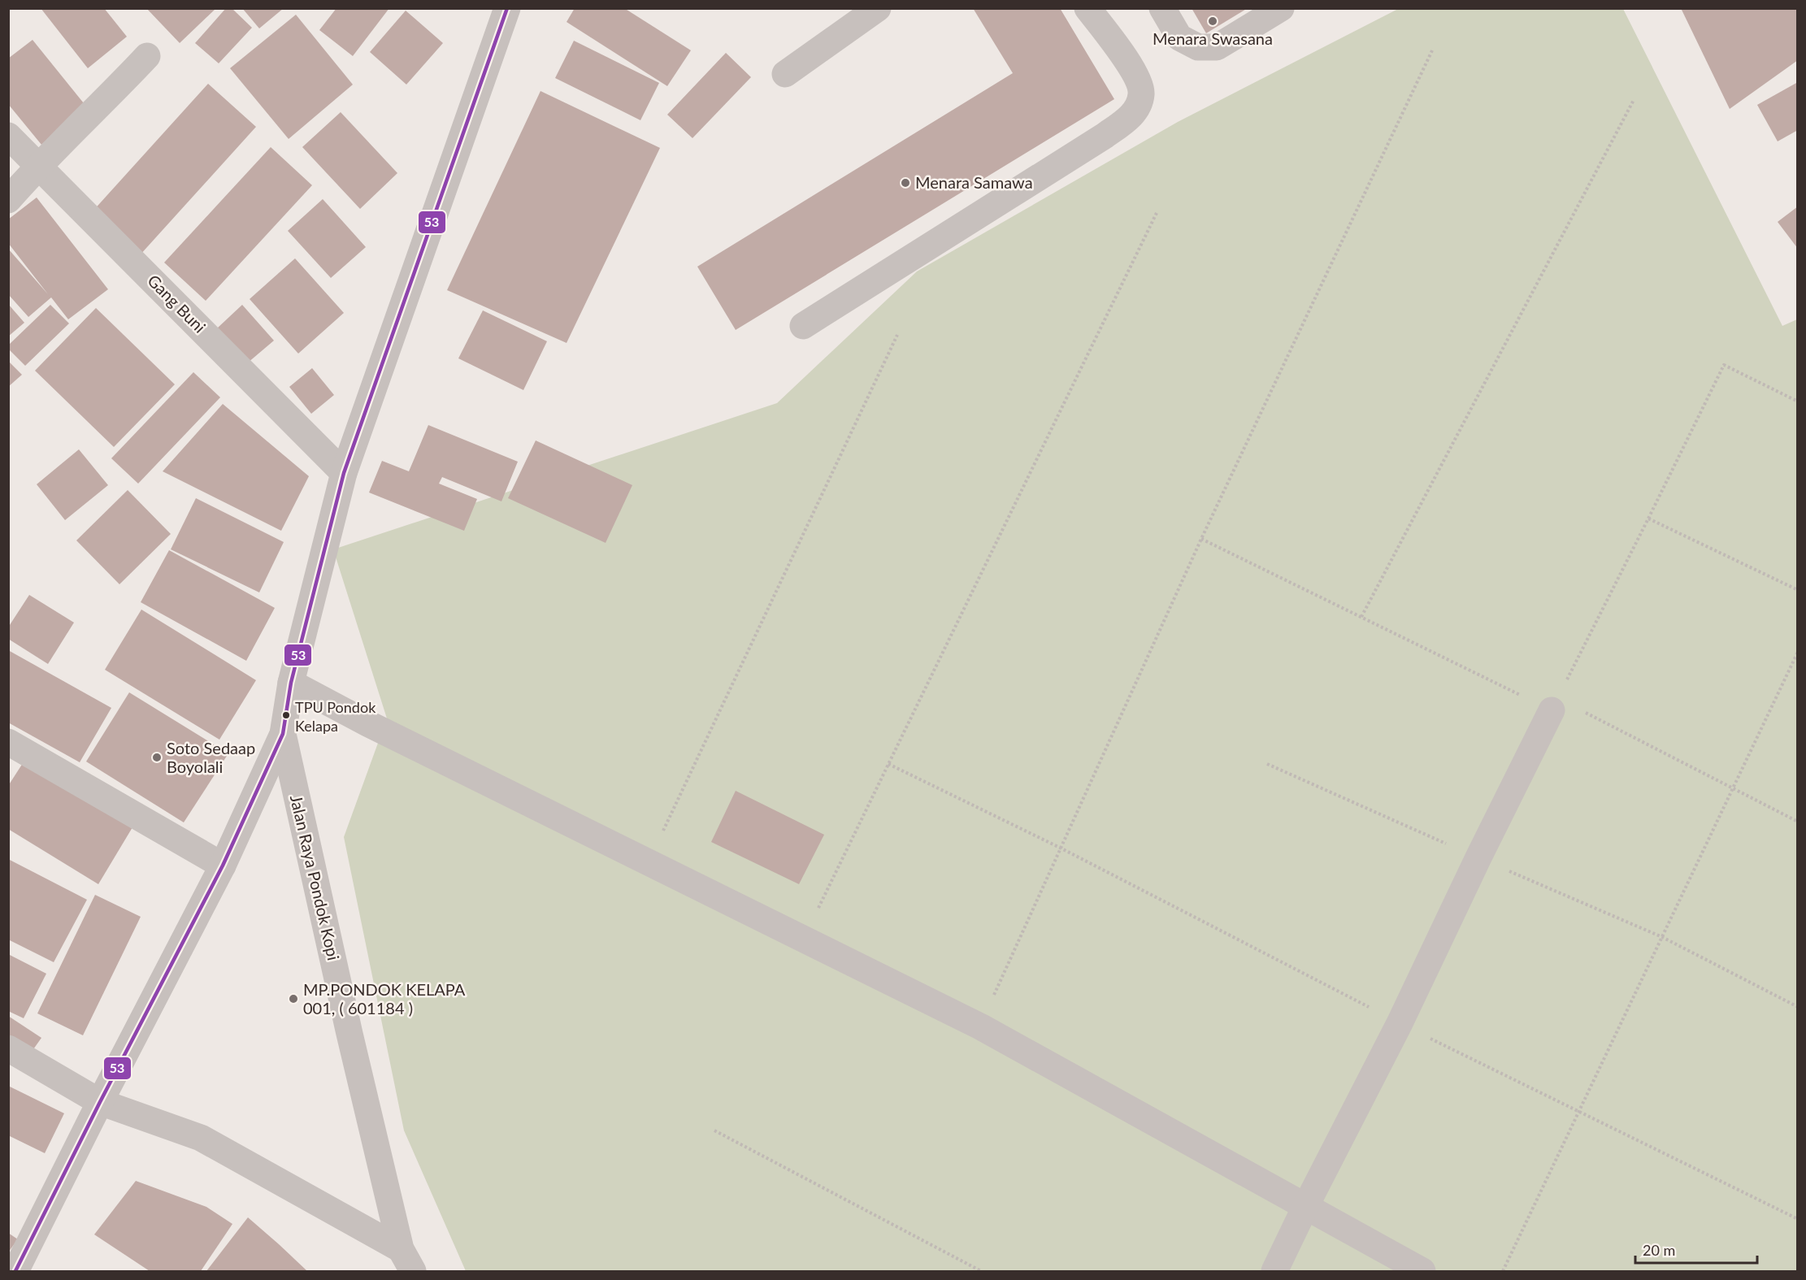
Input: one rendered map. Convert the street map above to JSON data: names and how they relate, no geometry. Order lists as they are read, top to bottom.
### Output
{
  "streets": {
    "street": ["Gang Buni", "Jalan Raya Pondok Kopi"]
  },
  "places": [
    "Menara Swasana",
    "Menara Samawa",
    "TPU Pondok Kelapa",
    "Soto Sedaap Boyolali",
    "MP.PONDOK KELAPA 001, ( 601184 )"
  ],
  "lines": ["transit line 53"],
  "scale_bar": "20 m"
}
